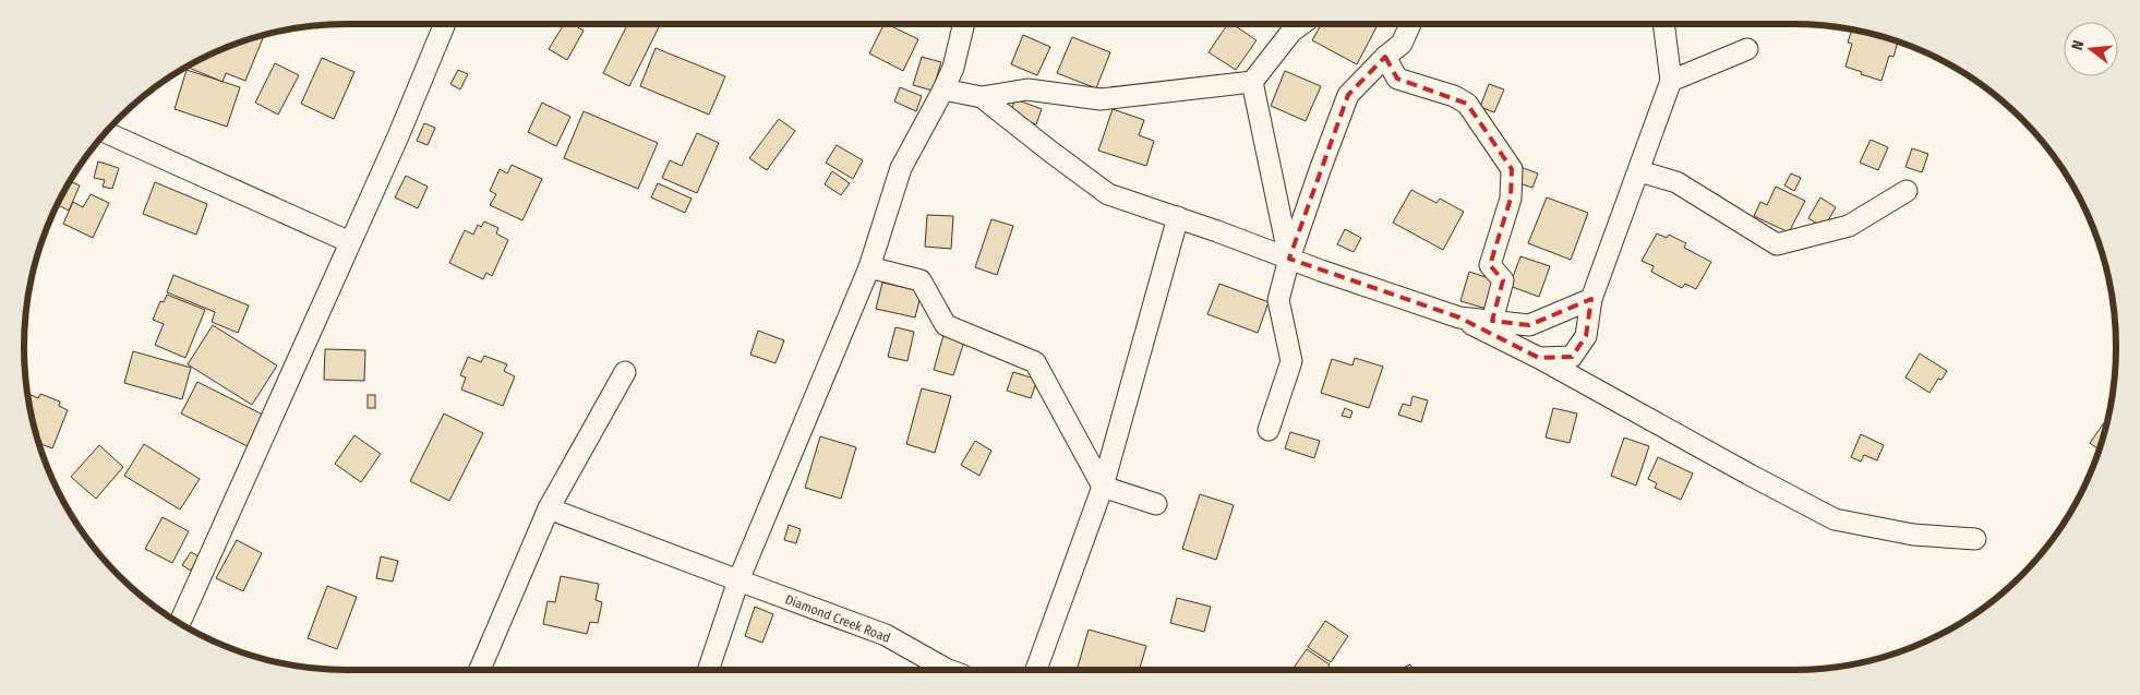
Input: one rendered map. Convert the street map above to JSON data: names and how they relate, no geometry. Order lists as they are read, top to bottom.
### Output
{
  "streets": {
    "street": ["Diamond Creek Road"]
  },
  "north": "left"
}
